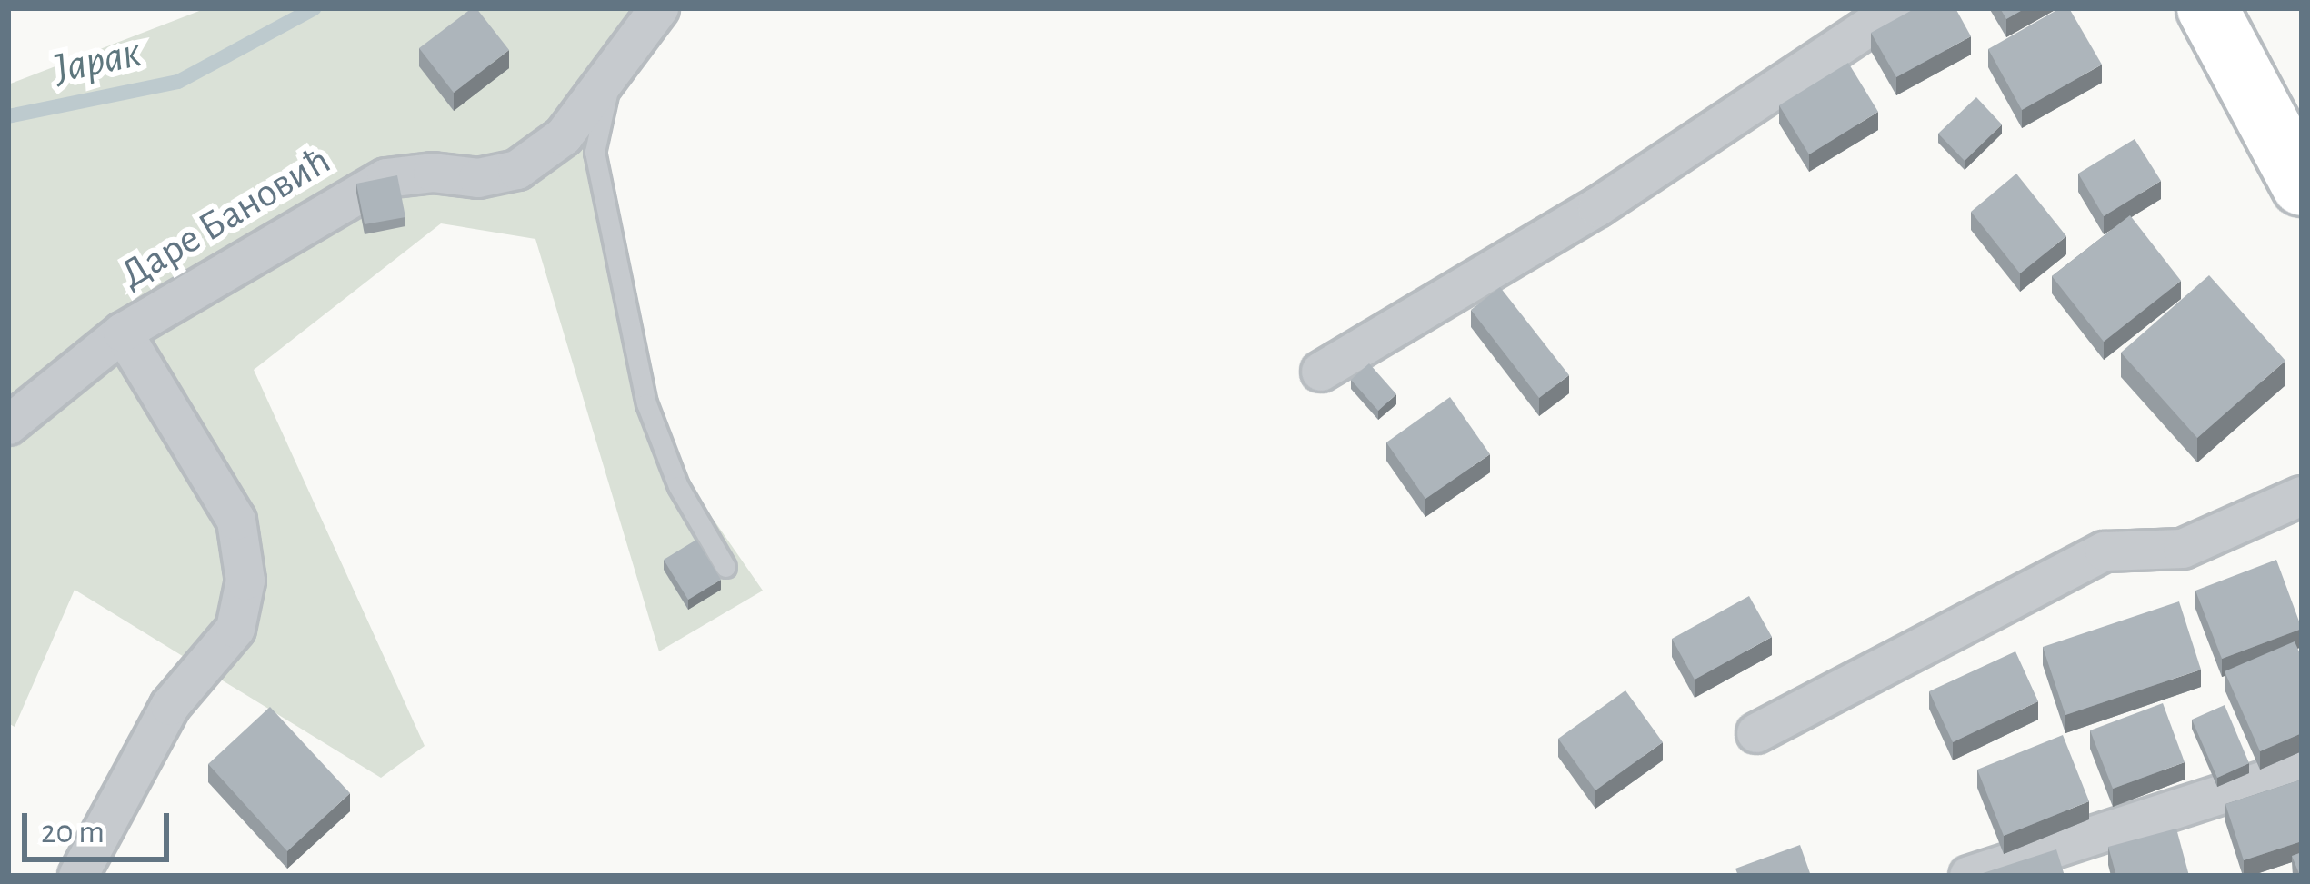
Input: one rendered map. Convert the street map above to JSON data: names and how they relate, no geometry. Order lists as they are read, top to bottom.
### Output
{
  "streets": {
    "street": ["Даре Бановић"]
  },
  "water": ["Јарак"],
  "scale_bar": "20 m"
}
